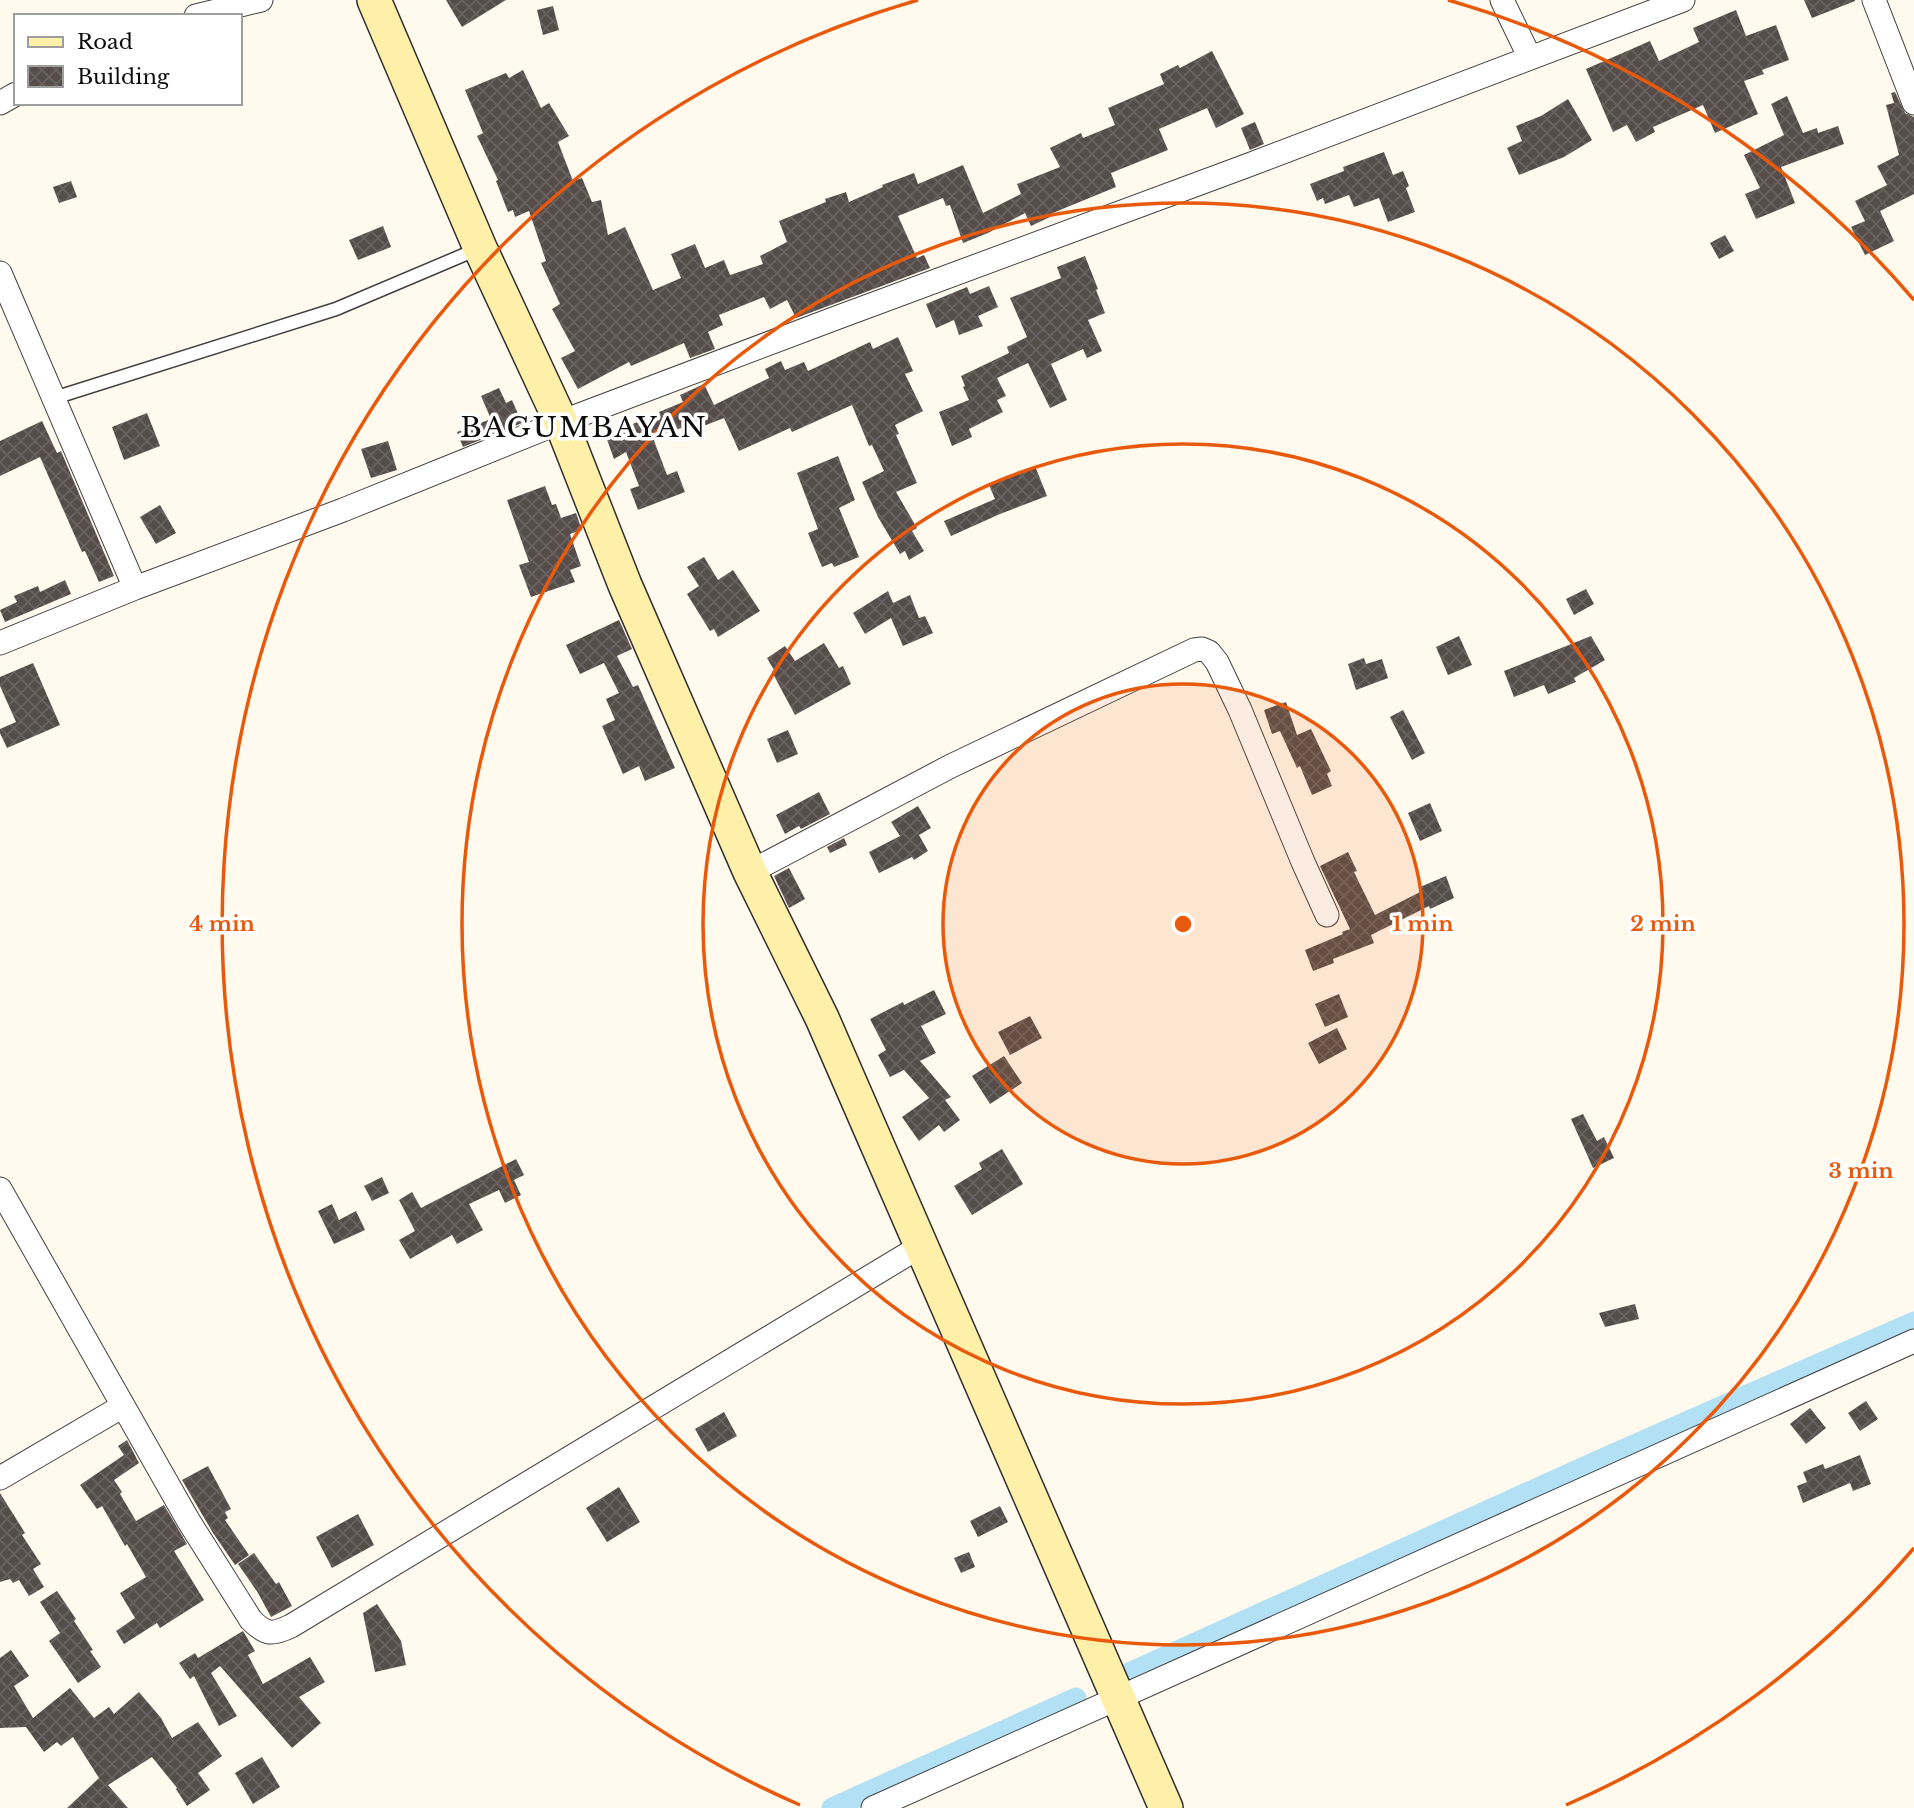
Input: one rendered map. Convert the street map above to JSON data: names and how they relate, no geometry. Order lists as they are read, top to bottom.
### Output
{
  "districts": ["BAGUMBAYAN"],
  "legend": ["Road", "Building"],
  "rings": [
    "1 min",
    "2 min",
    "4 min",
    "3 min"
  ]
}
